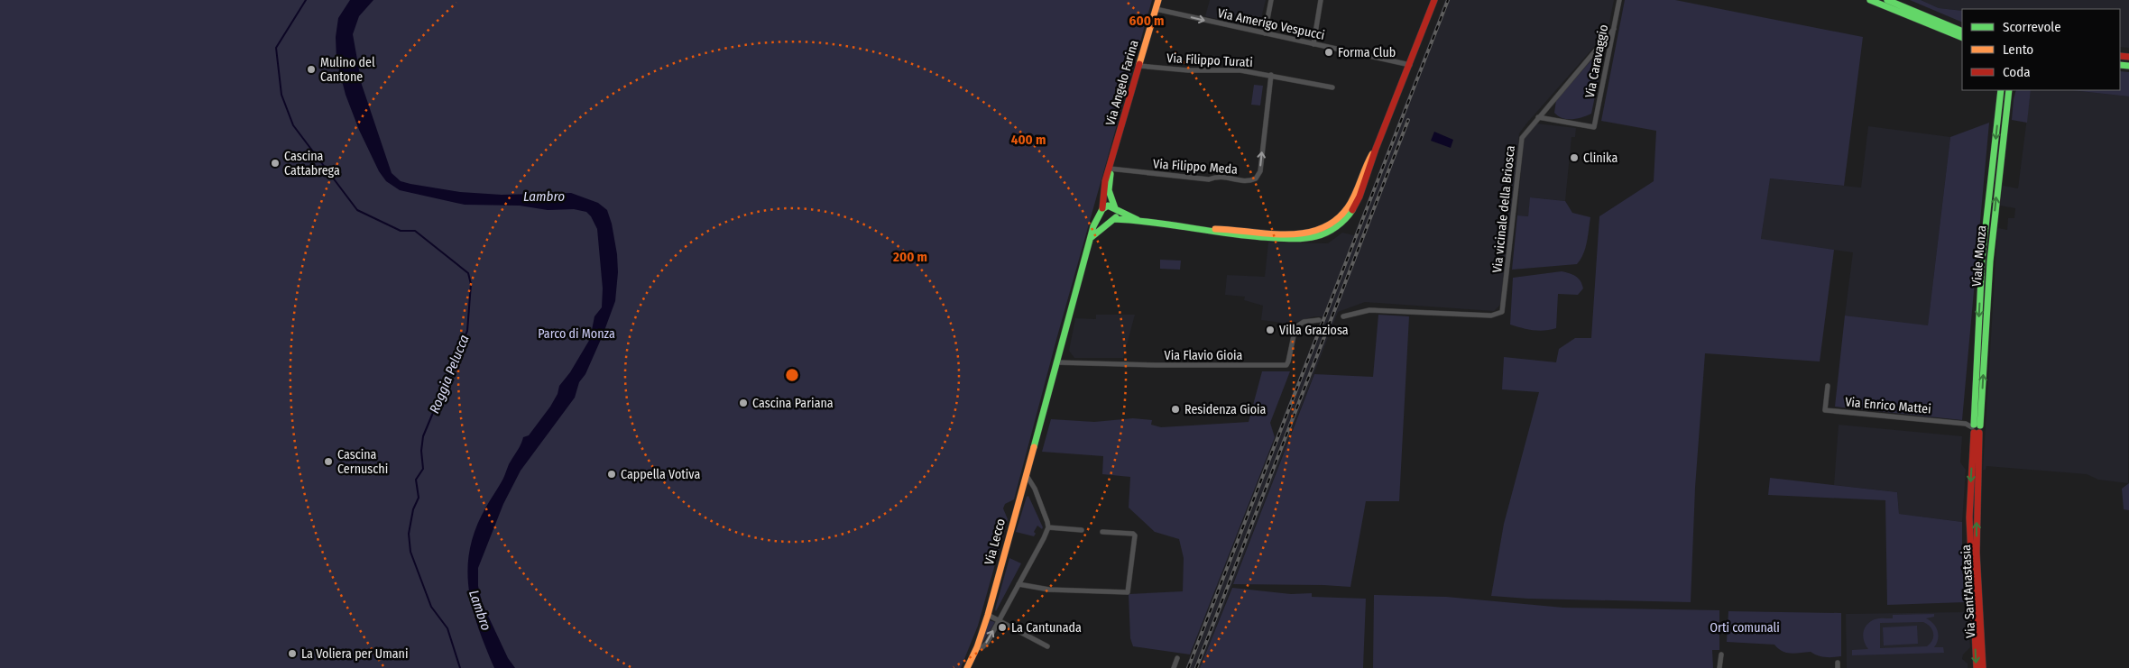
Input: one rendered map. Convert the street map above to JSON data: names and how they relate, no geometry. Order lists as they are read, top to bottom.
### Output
{
  "streets": {
    "street": [
      "Via Amerigo Vespucci",
      "Via Filippo Turati",
      "Via Caravaggio",
      "Via Angelo Farina",
      "Via Filippo Meda",
      "Via vicinale della Briosca",
      "Viale Monza",
      "Via Flavio Gioia",
      "Via Enrico Mattei",
      "Via Lecco",
      "Via Sant'Anastasia"
    ]
  },
  "crossings": [
    ["Via Amerigo Vespucci", "Via Angelo Farina"],
    ["Via Filippo Turati", "Via Angelo Farina"],
    ["Via Filippo Turati", "Via Filippo Meda"],
    ["Via Caravaggio", "Via vicinale della Briosca"],
    ["Via Angelo Farina", "Via Filippo Meda"],
    ["Via Angelo Farina", "Via Flavio Gioia"],
    ["Via Angelo Farina", "Via Lecco"],
    ["Viale Monza", "Via Enrico Mattei"],
    ["Viale Monza", "Via Sant'Anastasia"],
    ["Via Flavio Gioia", "Via Lecco"]
  ],
  "one_way": ["Via Amerigo Vespucci"],
  "water": ["Lambro", "Roggia Pelucca"],
  "parks": ["Parco di Monza", "Orti comunali"],
  "places": [
    "Forma Club",
    "Mulino del Cantone",
    "Clinika",
    "Cascina Cattabrega",
    "Villa Graziosa",
    "Cascina Pariana",
    "Residenza Gioia",
    "Cascina Cernuschi",
    "Cappella Votiva",
    "La Cantunada",
    "La Voliera per Umani"
  ],
  "legend": ["Scorrevole", "Lento", "Coda"],
  "rings": ["600 m", "400 m", "200 m"]
}
